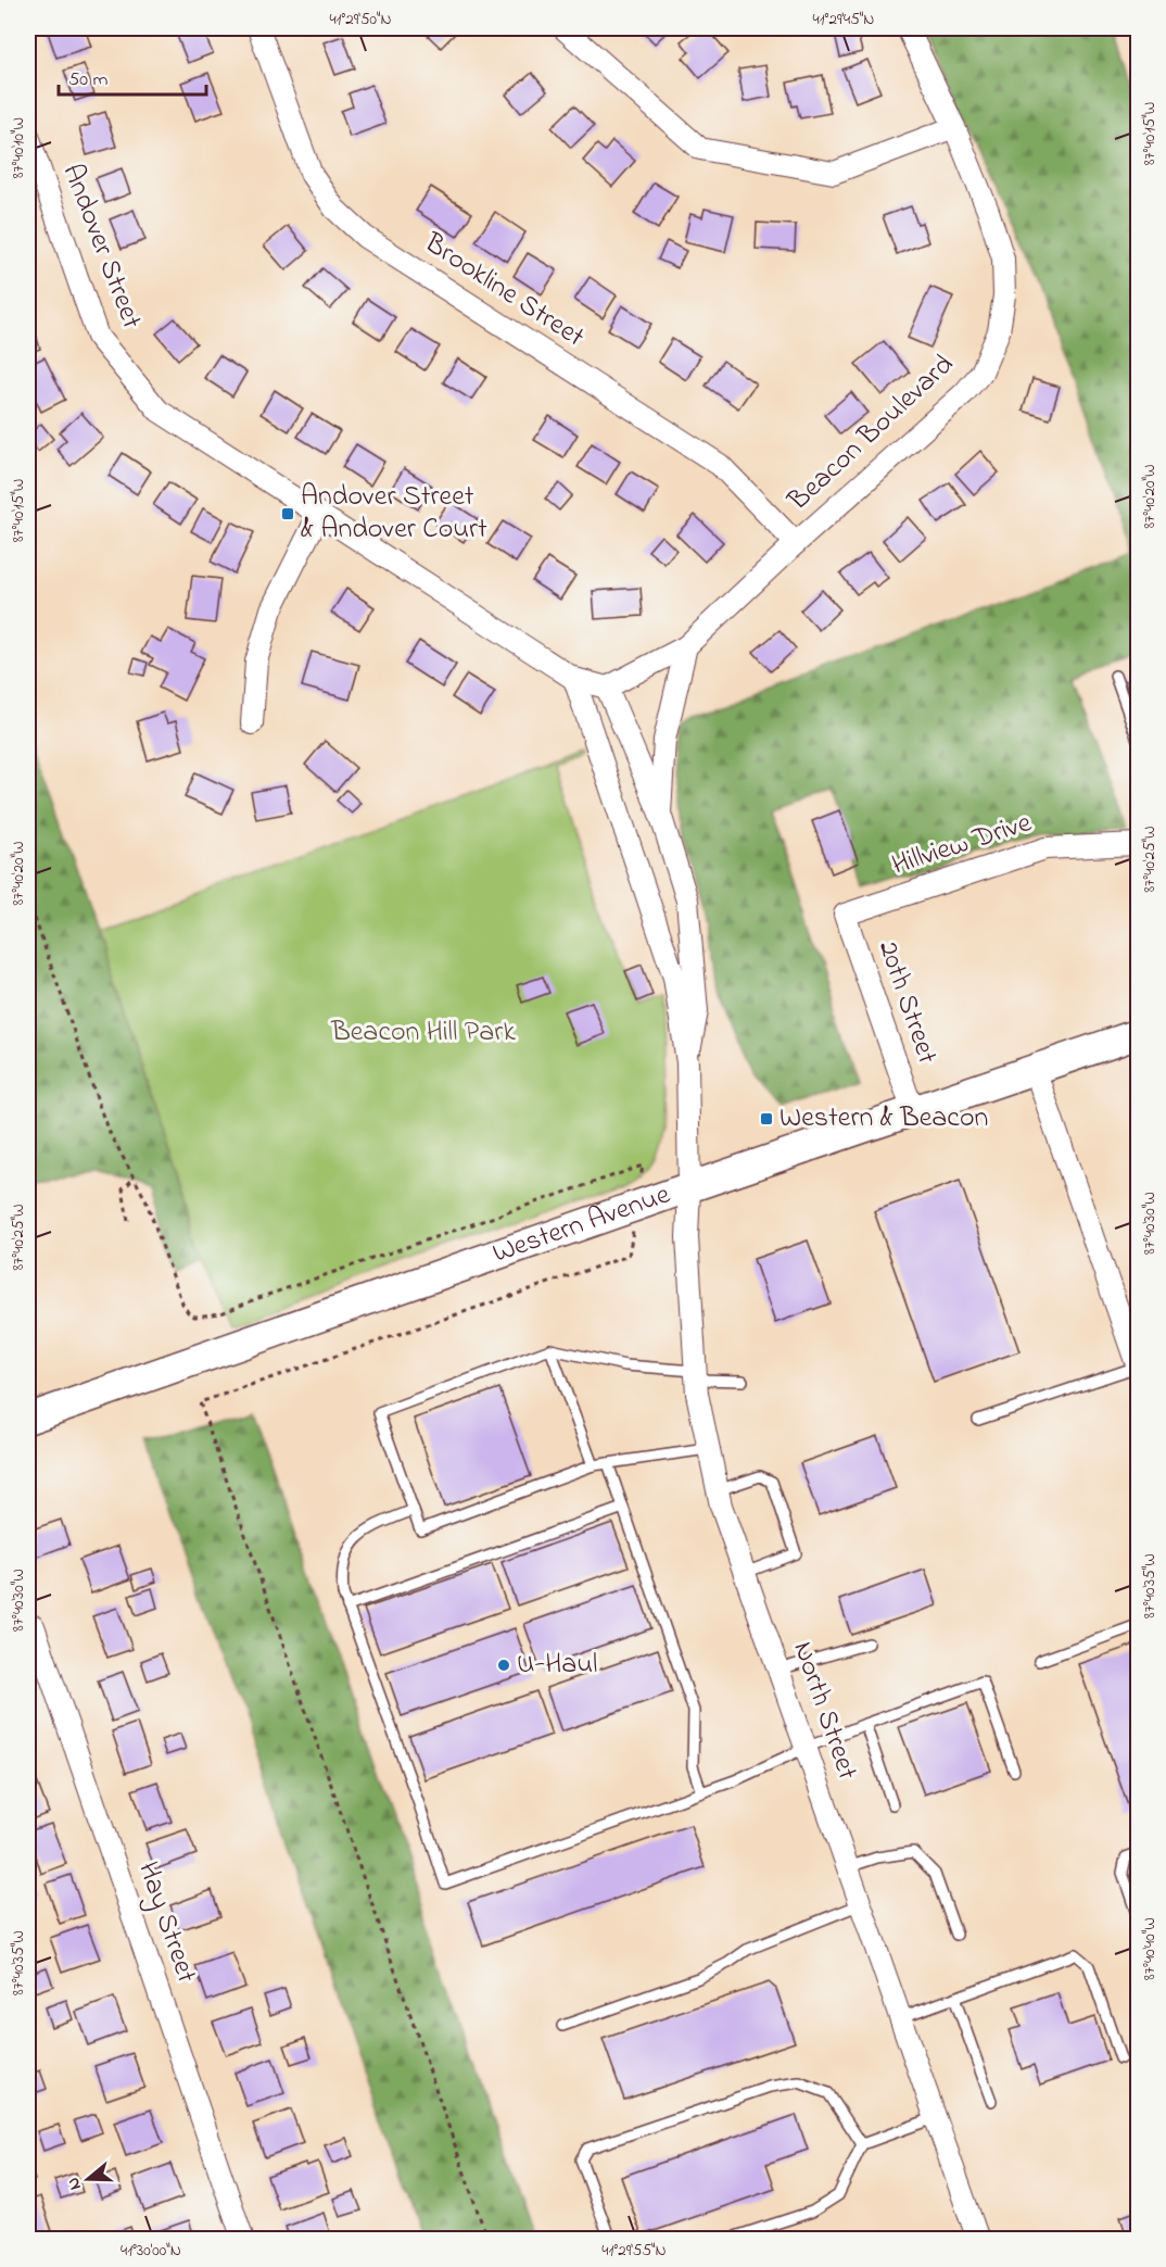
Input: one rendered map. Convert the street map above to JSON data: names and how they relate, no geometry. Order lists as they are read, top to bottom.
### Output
{
  "streets": {
    "main road": ["Western Avenue"],
    "street": [
      "Andover Street",
      "Brookline Street",
      "Beacon Boulevard",
      "Hillview Drive",
      "20th Street",
      "North Street",
      "Hay Street"
    ]
  },
  "crossings": [
    ["Brookline Street", "Beacon Boulevard"],
    ["Hillview Drive", "20th Street"],
    ["20th Street", "Western Avenue"],
    ["Western Avenue", "North Street"]
  ],
  "parks": ["Beacon Hill Park"],
  "places": {
    "transit": ["Andover Street & Andover Court", "Western & Beacon"],
    "other": ["U-Haul"]
  },
  "scale_bar": "50 m",
  "north": "left",
  "coordinates": [
    "41°29'50\"N",
    "41°29'45\"N",
    "87°40'15\"W",
    "87°40'10\"W",
    "87°40'20\"W",
    "87°40'25\"W",
    "87°40'30\"W",
    "87°40'35\"W",
    "87°40'40\"W",
    "41°30'00\"N",
    "41°29'55\"N"
  ]
}
